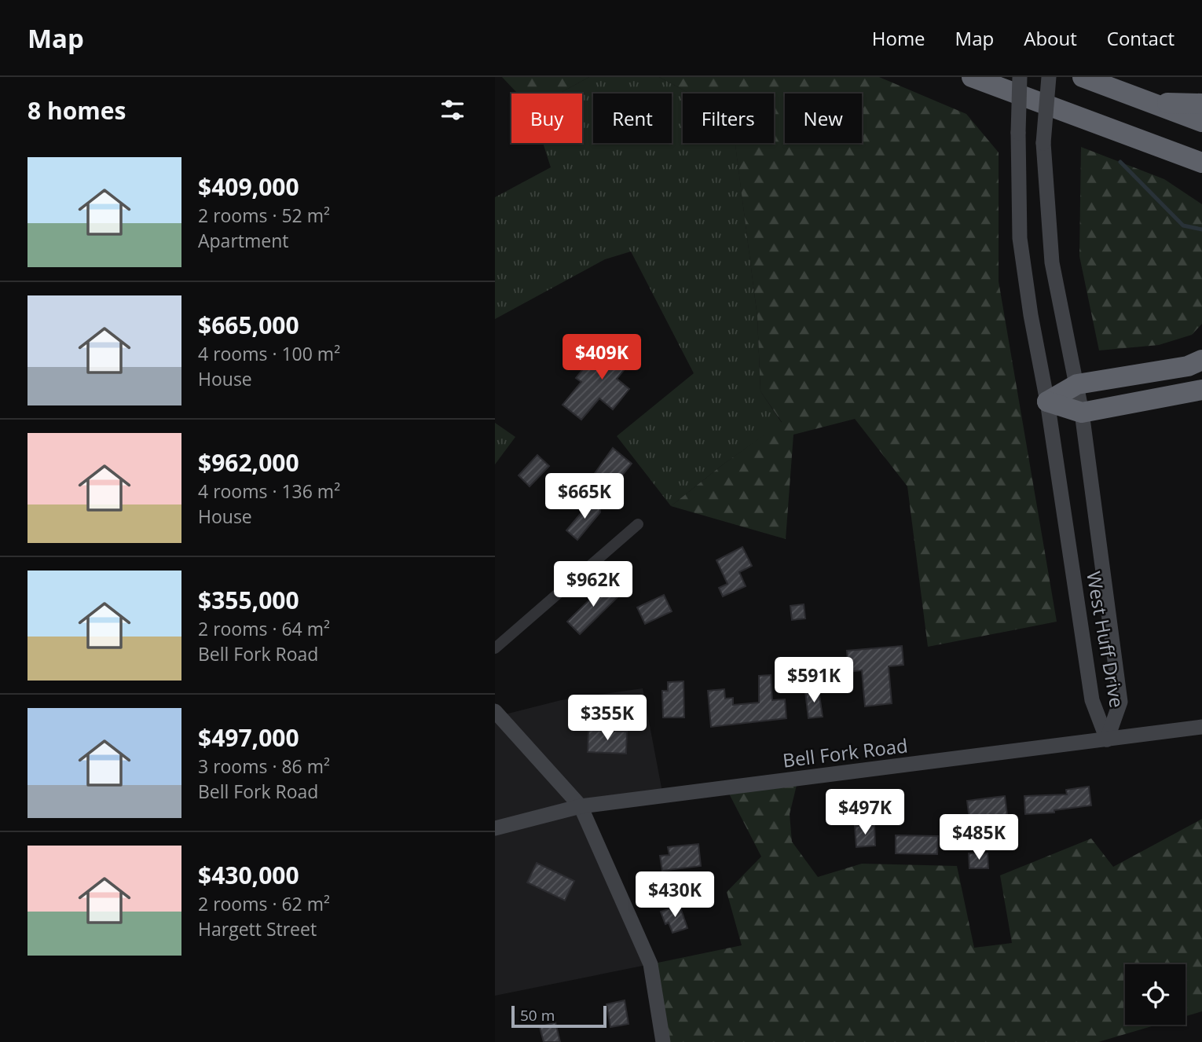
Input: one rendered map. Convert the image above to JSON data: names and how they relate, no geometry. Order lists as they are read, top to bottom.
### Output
{
  "streets": {
    "main road": ["West Huff Drive", "Bell Fork Road"]
  },
  "crossings": [
    ["West Huff Drive", "Bell Fork Road"]
  ],
  "scale_bar": "50 m",
  "page": {
    "header": "Map",
    "nav": [
      "Home",
      "Map",
      "About",
      "Contact"
    ],
    "heading": "8 homes",
    "chip": [
      "Buy",
      "Rent",
      "Filters",
      "New"
    ],
    "list": [
      {
        "name": "$409,000",
        "note": "2 rooms · 52 m² · Apartment"
      },
      {
        "name": "$665,000",
        "note": "4 rooms · 100 m² · House"
      },
      {
        "name": "$962,000",
        "note": "4 rooms · 136 m² · House"
      },
      {
        "name": "$355,000",
        "note": "2 rooms · 64 m² · Bell Fork Road"
      },
      {
        "name": "$497,000",
        "note": "3 rooms · 86 m² · Bell Fork Road"
      },
      {
        "name": "$430,000",
        "note": "2 rooms · 62 m² · Hargett Street"
      }
    ],
    "price": [
      "$409K",
      "$665K",
      "$962K",
      "$591K",
      "$355K",
      "$497K",
      "$485K",
      "$430K"
    ],
    "scale": "50 m"
  }
}
